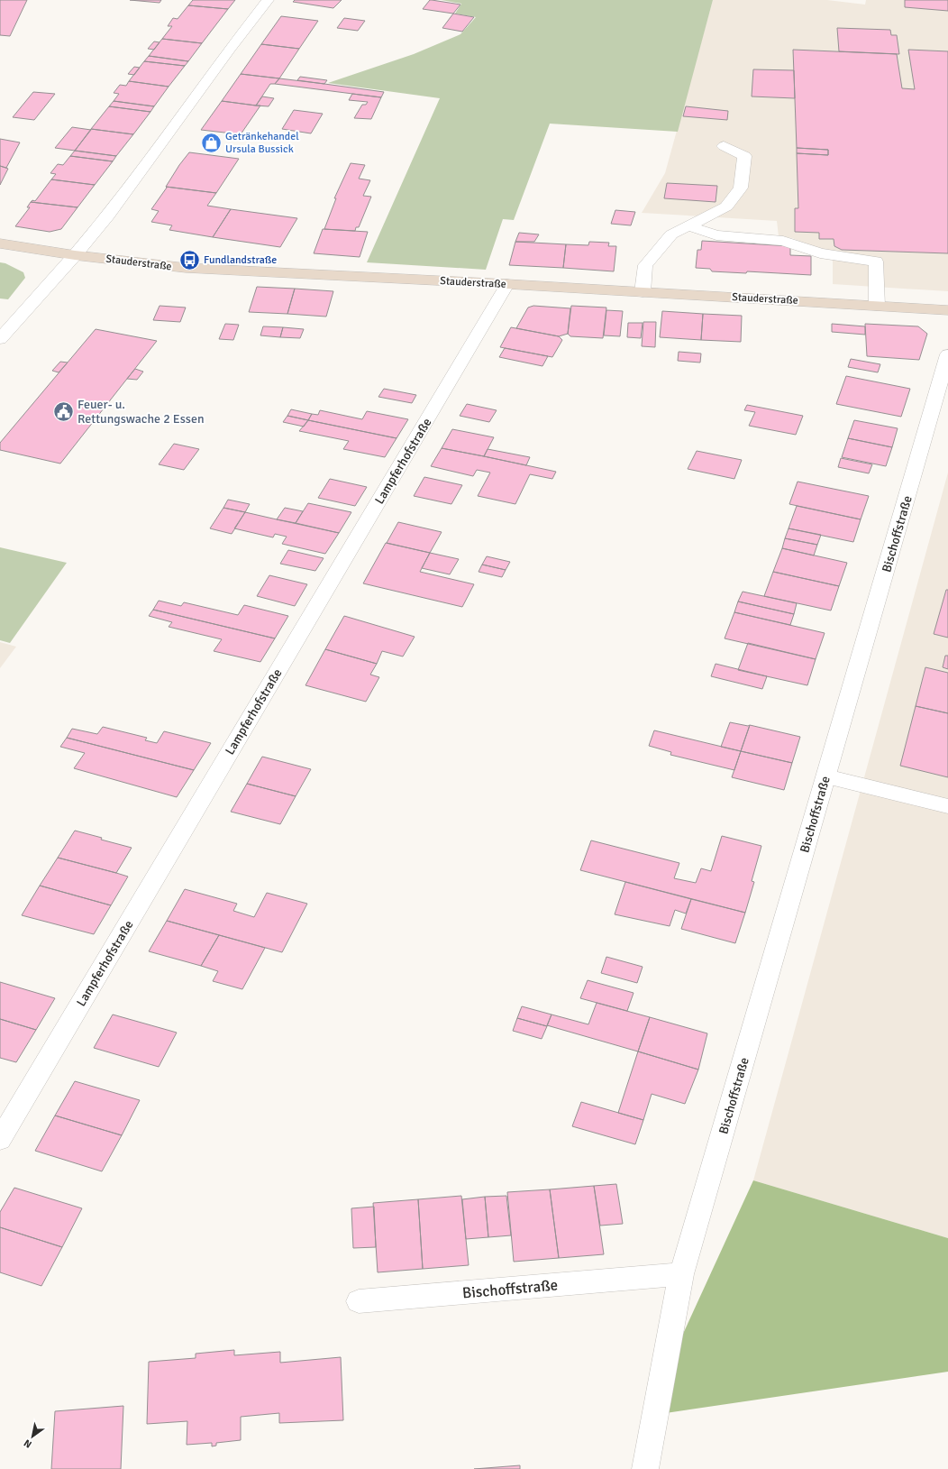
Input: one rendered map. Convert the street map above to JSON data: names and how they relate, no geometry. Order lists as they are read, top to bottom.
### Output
{
  "streets": {
    "main road": ["Stauderstraße"],
    "street": ["Lampferhofstraße", "Bischoffstraße"]
  },
  "crossings": [
    ["Stauderstraße", "Lampferhofstraße"]
  ],
  "places": {
    "shop": ["Getränkehandel Ursula Bussick"],
    "bus stop": ["Fundlandstraße"],
    "public building": ["Feuer- u. Rettungswache 2 Essen"]
  },
  "north": "bottom left"
}
